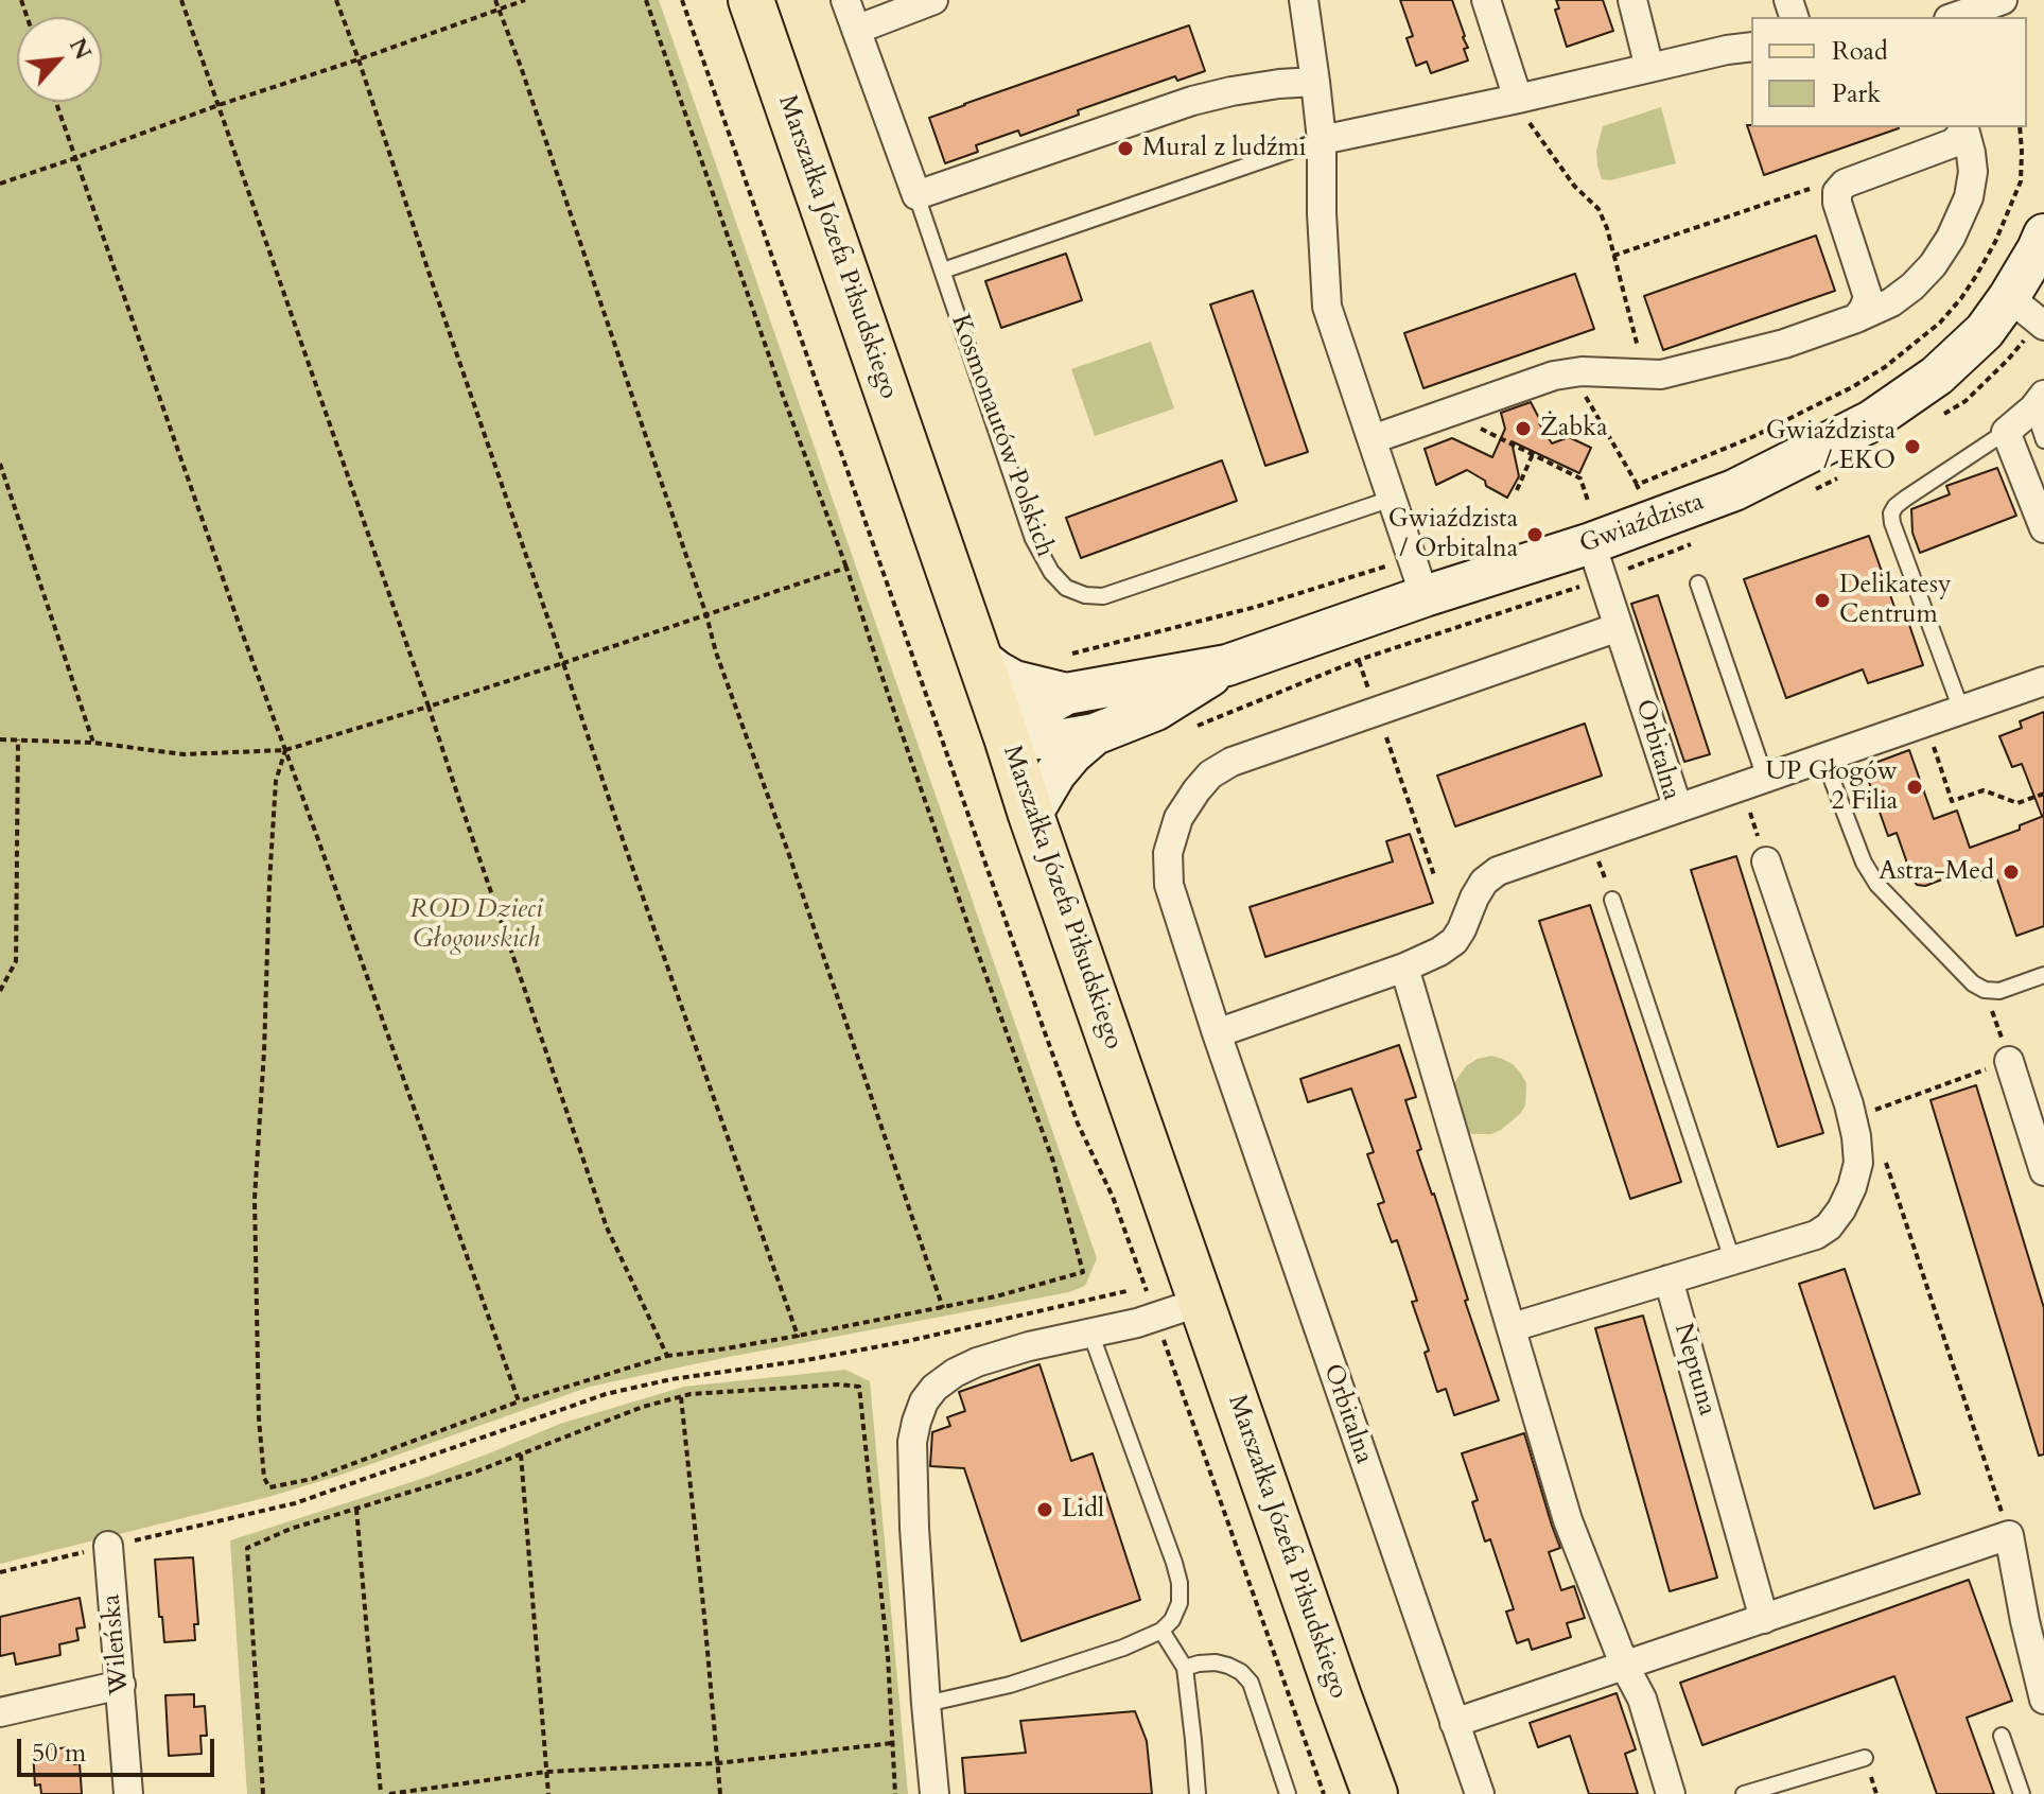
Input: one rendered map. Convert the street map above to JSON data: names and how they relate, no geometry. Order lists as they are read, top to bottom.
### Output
{
  "streets": {
    "main road": ["Marszałka Józefa Piłsudskiego"],
    "street": [
      "Kosmonautów Polskich",
      "Gwiaździsta",
      "Orbitalna",
      "Neptuna",
      "Wileńska"
    ]
  },
  "crossings": [
    ["Marszałka Józefa Piłsudskiego", "Gwiaździsta"],
    ["Gwiaździsta", "Orbitalna"]
  ],
  "parks": ["ROD Dzieci Głogowskich"],
  "places": [
    "Mural z ludźmi",
    "Żabka",
    "Gwiaździsta / EKO",
    "Gwiaździsta / Orbitalna",
    "Delikatesy Centrum",
    "UP Głogów 2 Filia",
    "Astra-Med",
    "Lidl"
  ],
  "legend": ["Road", "Park"],
  "scale_bar": "50 m",
  "north": "top right"
}
